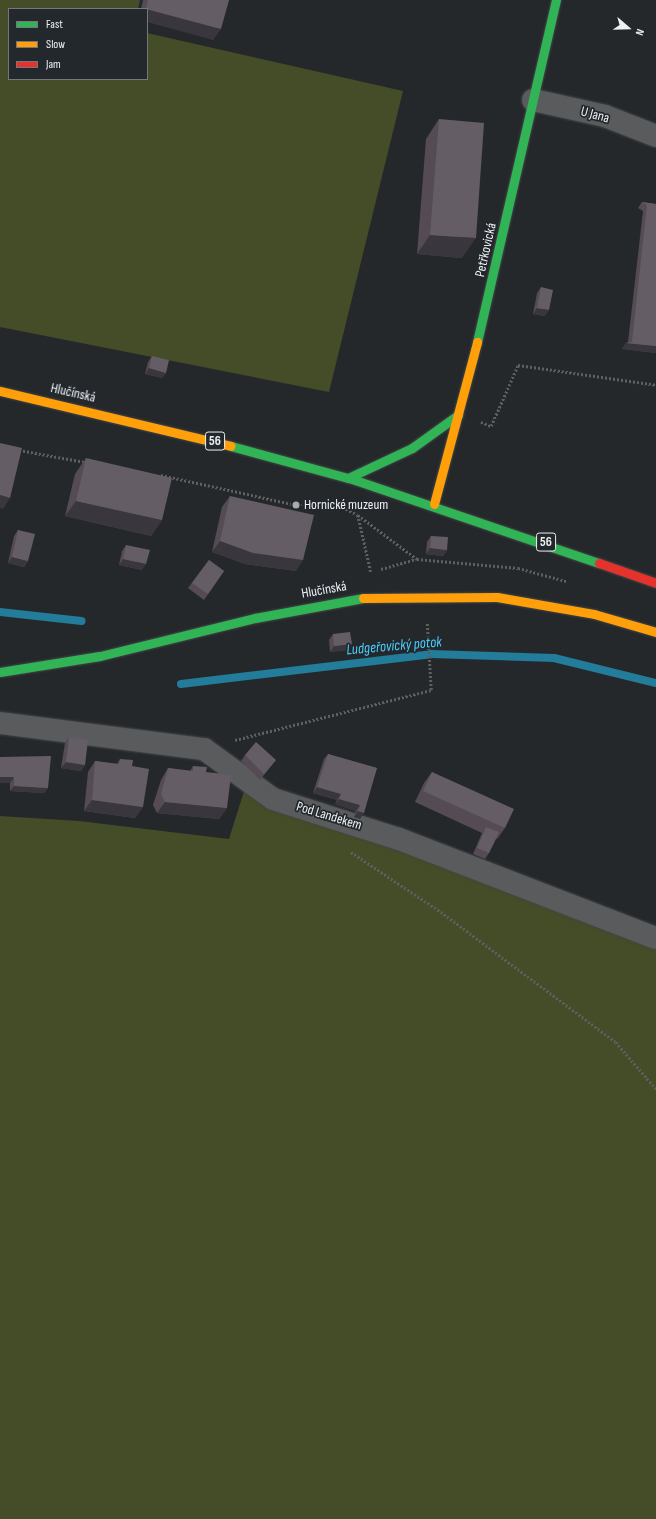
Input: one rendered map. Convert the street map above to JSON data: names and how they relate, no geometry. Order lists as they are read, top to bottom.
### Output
{
  "streets": {
    "street": [
      "U Jana",
      "Petřkovická",
      "Hlučínská",
      "56",
      "Pod Landekem"
    ]
  },
  "crossings": [
    ["U Jana", "Petřkovická"],
    ["Petřkovická", "56"],
    ["Hlučínská", "56"]
  ],
  "water": ["Ludgeřovický potok"],
  "places": ["Hornické muzeum"],
  "legend": ["Fast", "Slow", "Jam"],
  "north": "right"
}
